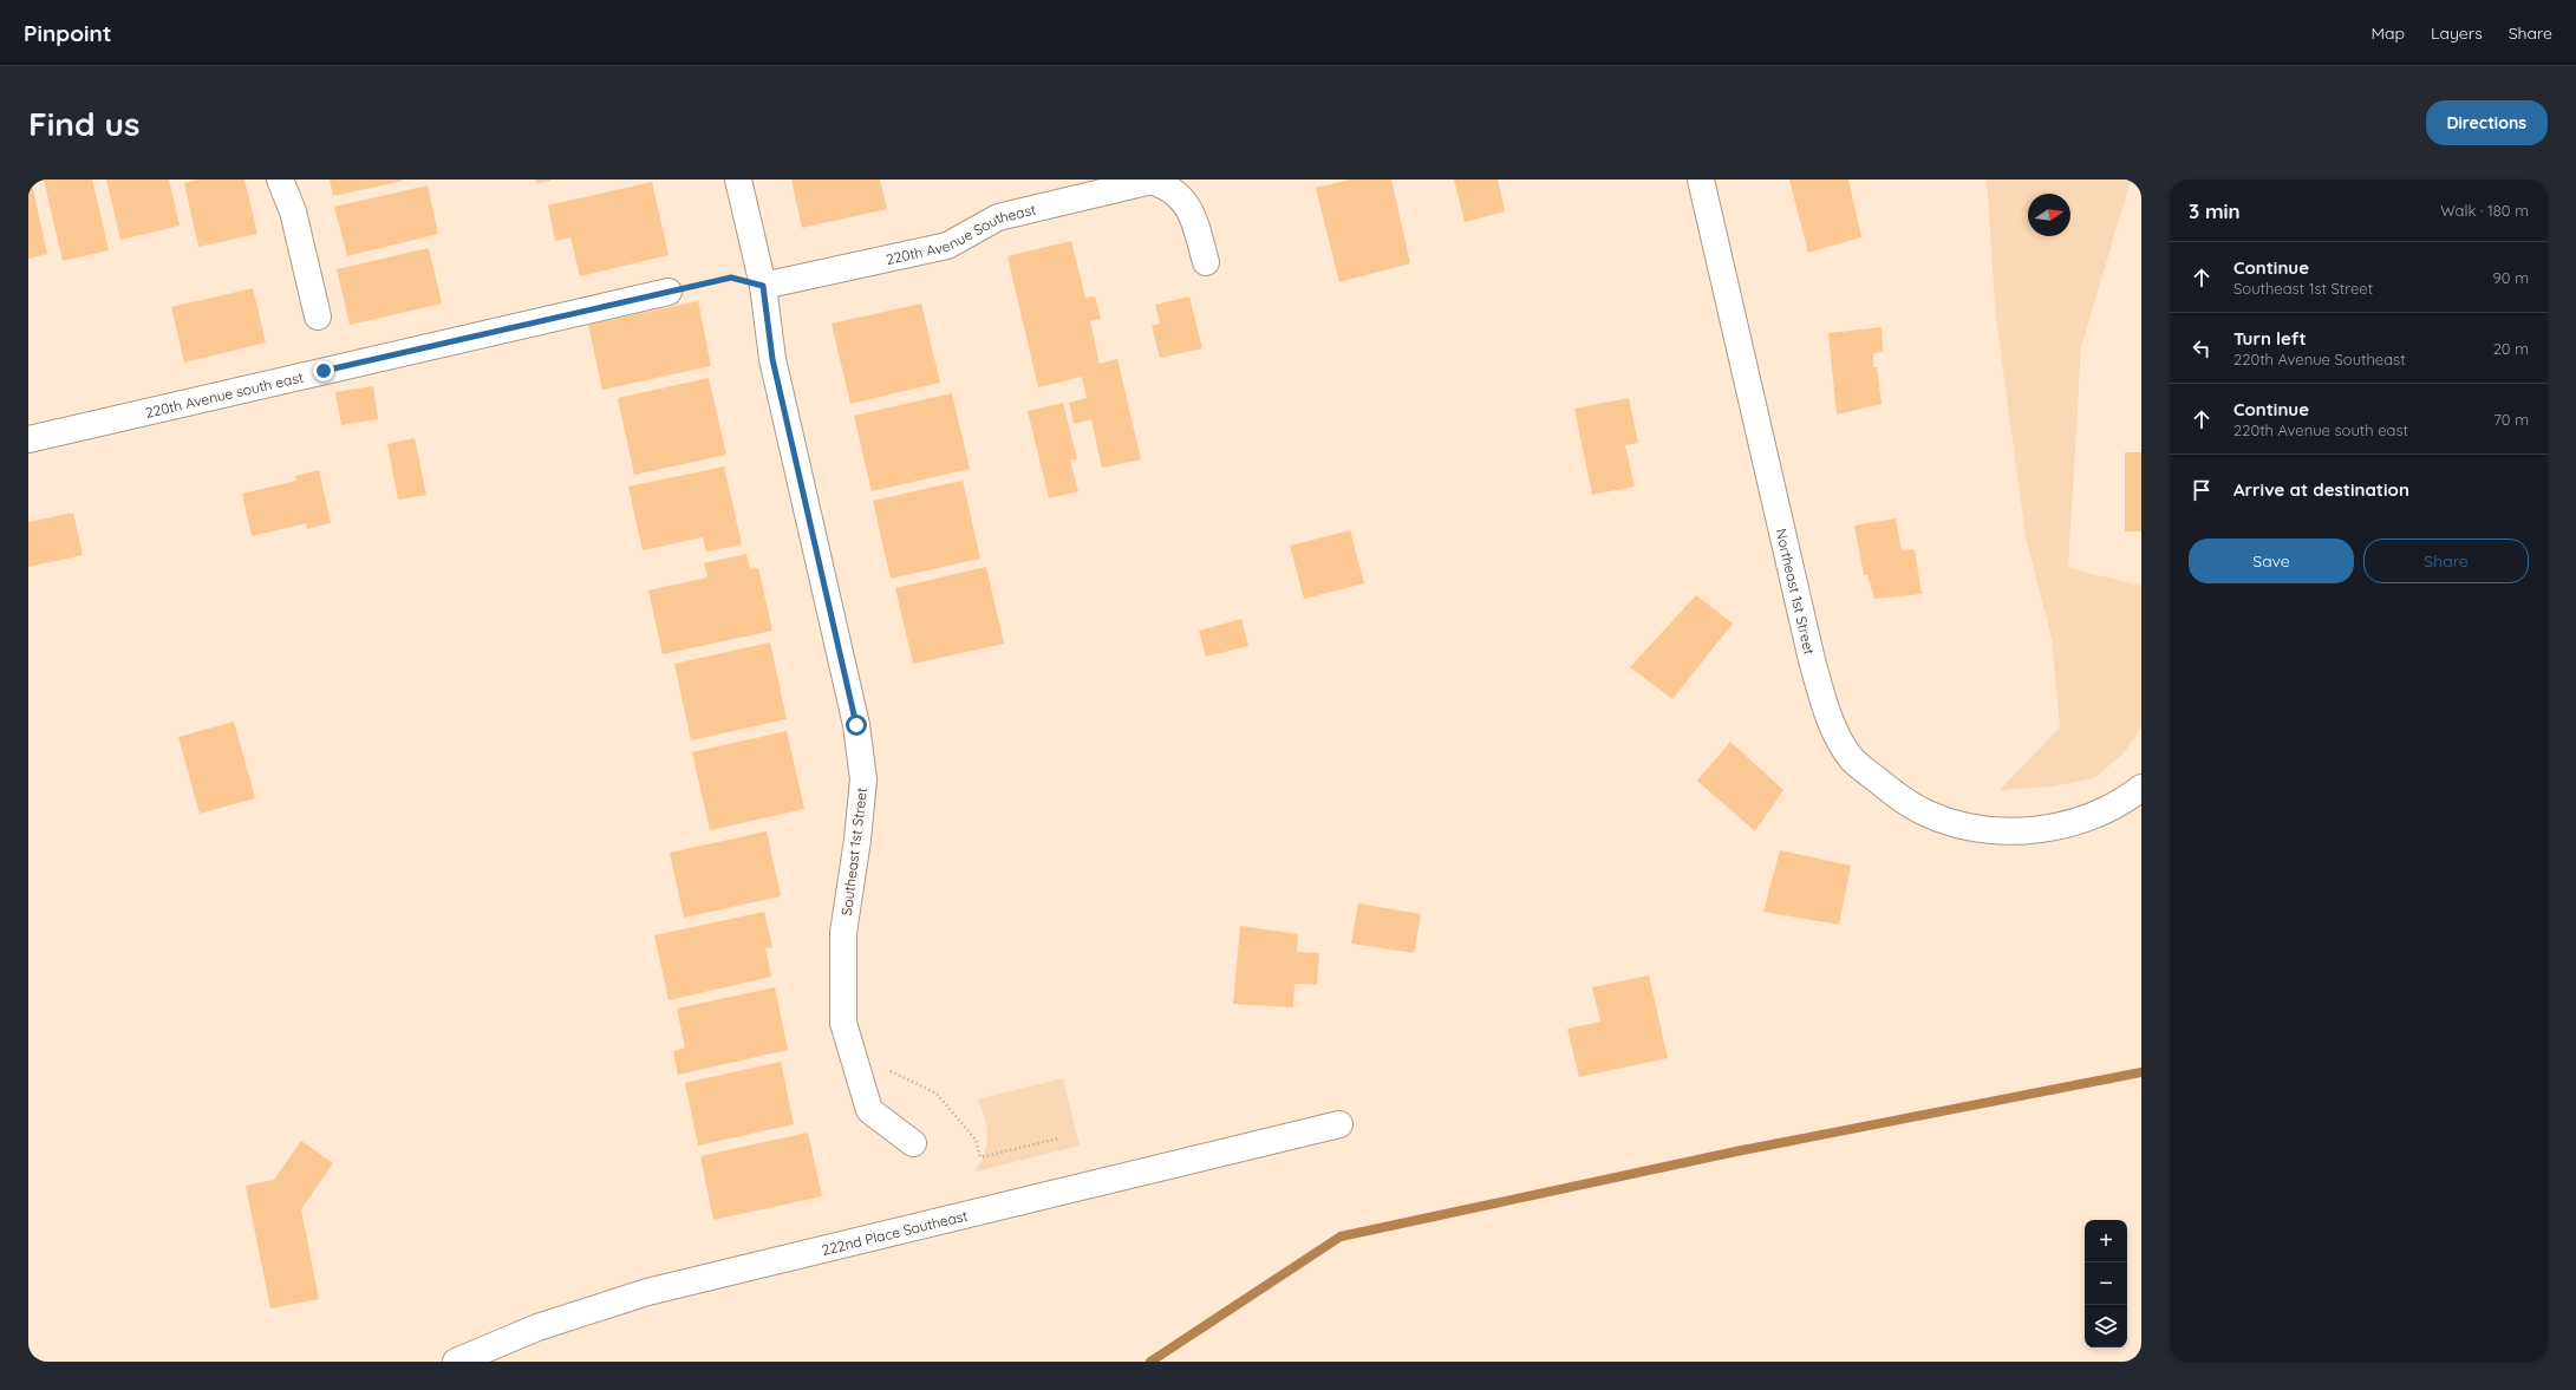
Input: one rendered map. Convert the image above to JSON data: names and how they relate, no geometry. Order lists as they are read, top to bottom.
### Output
{
  "streets": {
    "street": [
      "220th Avenue Southeast",
      "220th Avenue south east",
      "Northeast 1st Street",
      "Southeast 1st Street",
      "222nd Place Southeast"
    ]
  },
  "crossings": [
    ["220th Avenue Southeast", "Southeast 1st Street"]
  ],
  "north": "right",
  "page": {
    "header": "Pinpoint",
    "nav": ["Map", "Layers", "Share"],
    "buttons": [
      "Directions",
      ["Save", "Share"]
    ],
    "title": "Find us",
    "heading": ["3 min", "Walk · 180 m"],
    "list": [
      ["Continue", "Southeast 1st Street", "90 m"],
      ["Turn left", "220th Avenue Southeast", "20 m"],
      ["Continue", "220th Avenue south east", "70 m"],
      "Arrive at destination"
    ],
    "map_buttons": ["+", "−"]
  }
}
